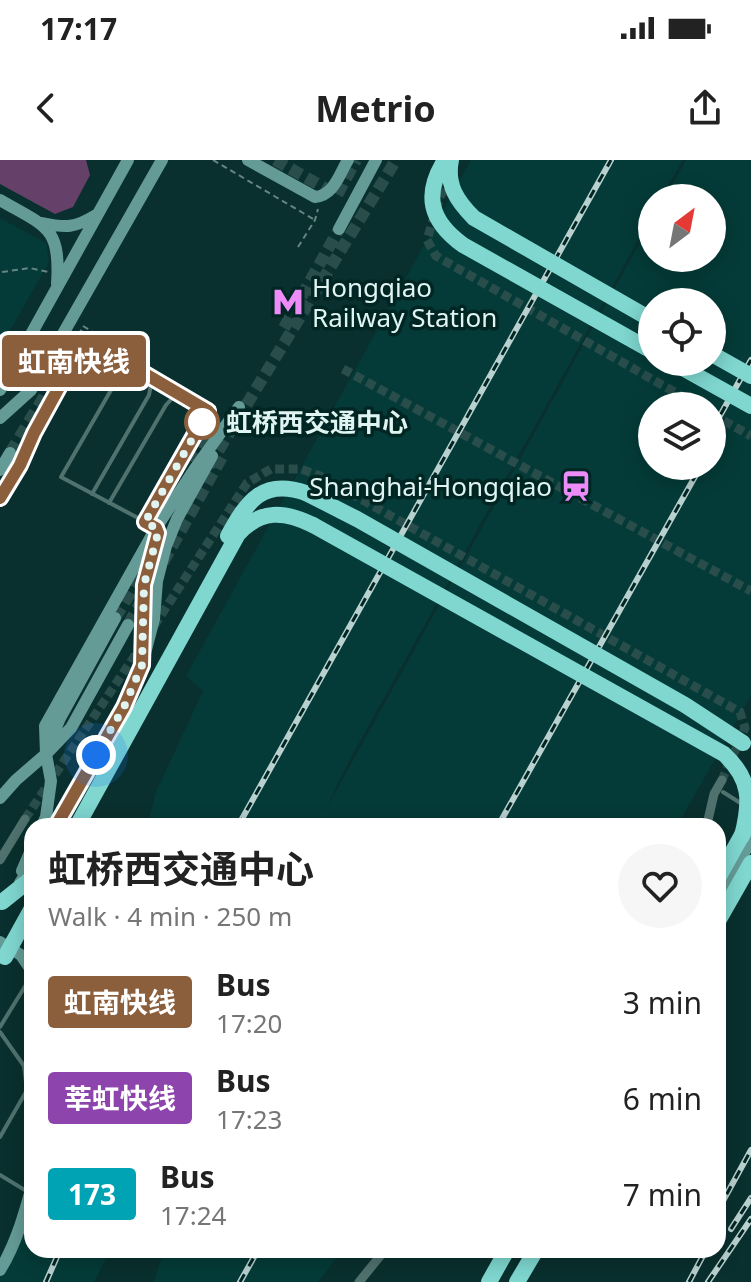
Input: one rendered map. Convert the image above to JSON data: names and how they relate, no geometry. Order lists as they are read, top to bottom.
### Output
{
  "places": {
    "metro station": ["Hongqiao Railway Station"],
    "other": ["虹桥西交通中心"],
    "station": ["Shanghai-Hongqiao"]
  },
  "lines": ["bus line 虹南快线"],
  "north": "top right",
  "page": {
    "status": "17:17",
    "header": "Metrio",
    "on_map": "虹南快线",
    "heading": ["虹桥西交通中心", "Walk · 4 min · 250 m"],
    "list": [
      {
        "mark": "虹南快线",
        "name": "Bus",
        "note": "17:20",
        "value": "3 min"
      },
      {
        "mark": "莘虹快线",
        "name": "Bus",
        "note": "17:23",
        "value": "6 min"
      },
      {
        "mark": "173",
        "name": "Bus",
        "note": "17:24",
        "value": "7 min"
      }
    ]
  }
}
